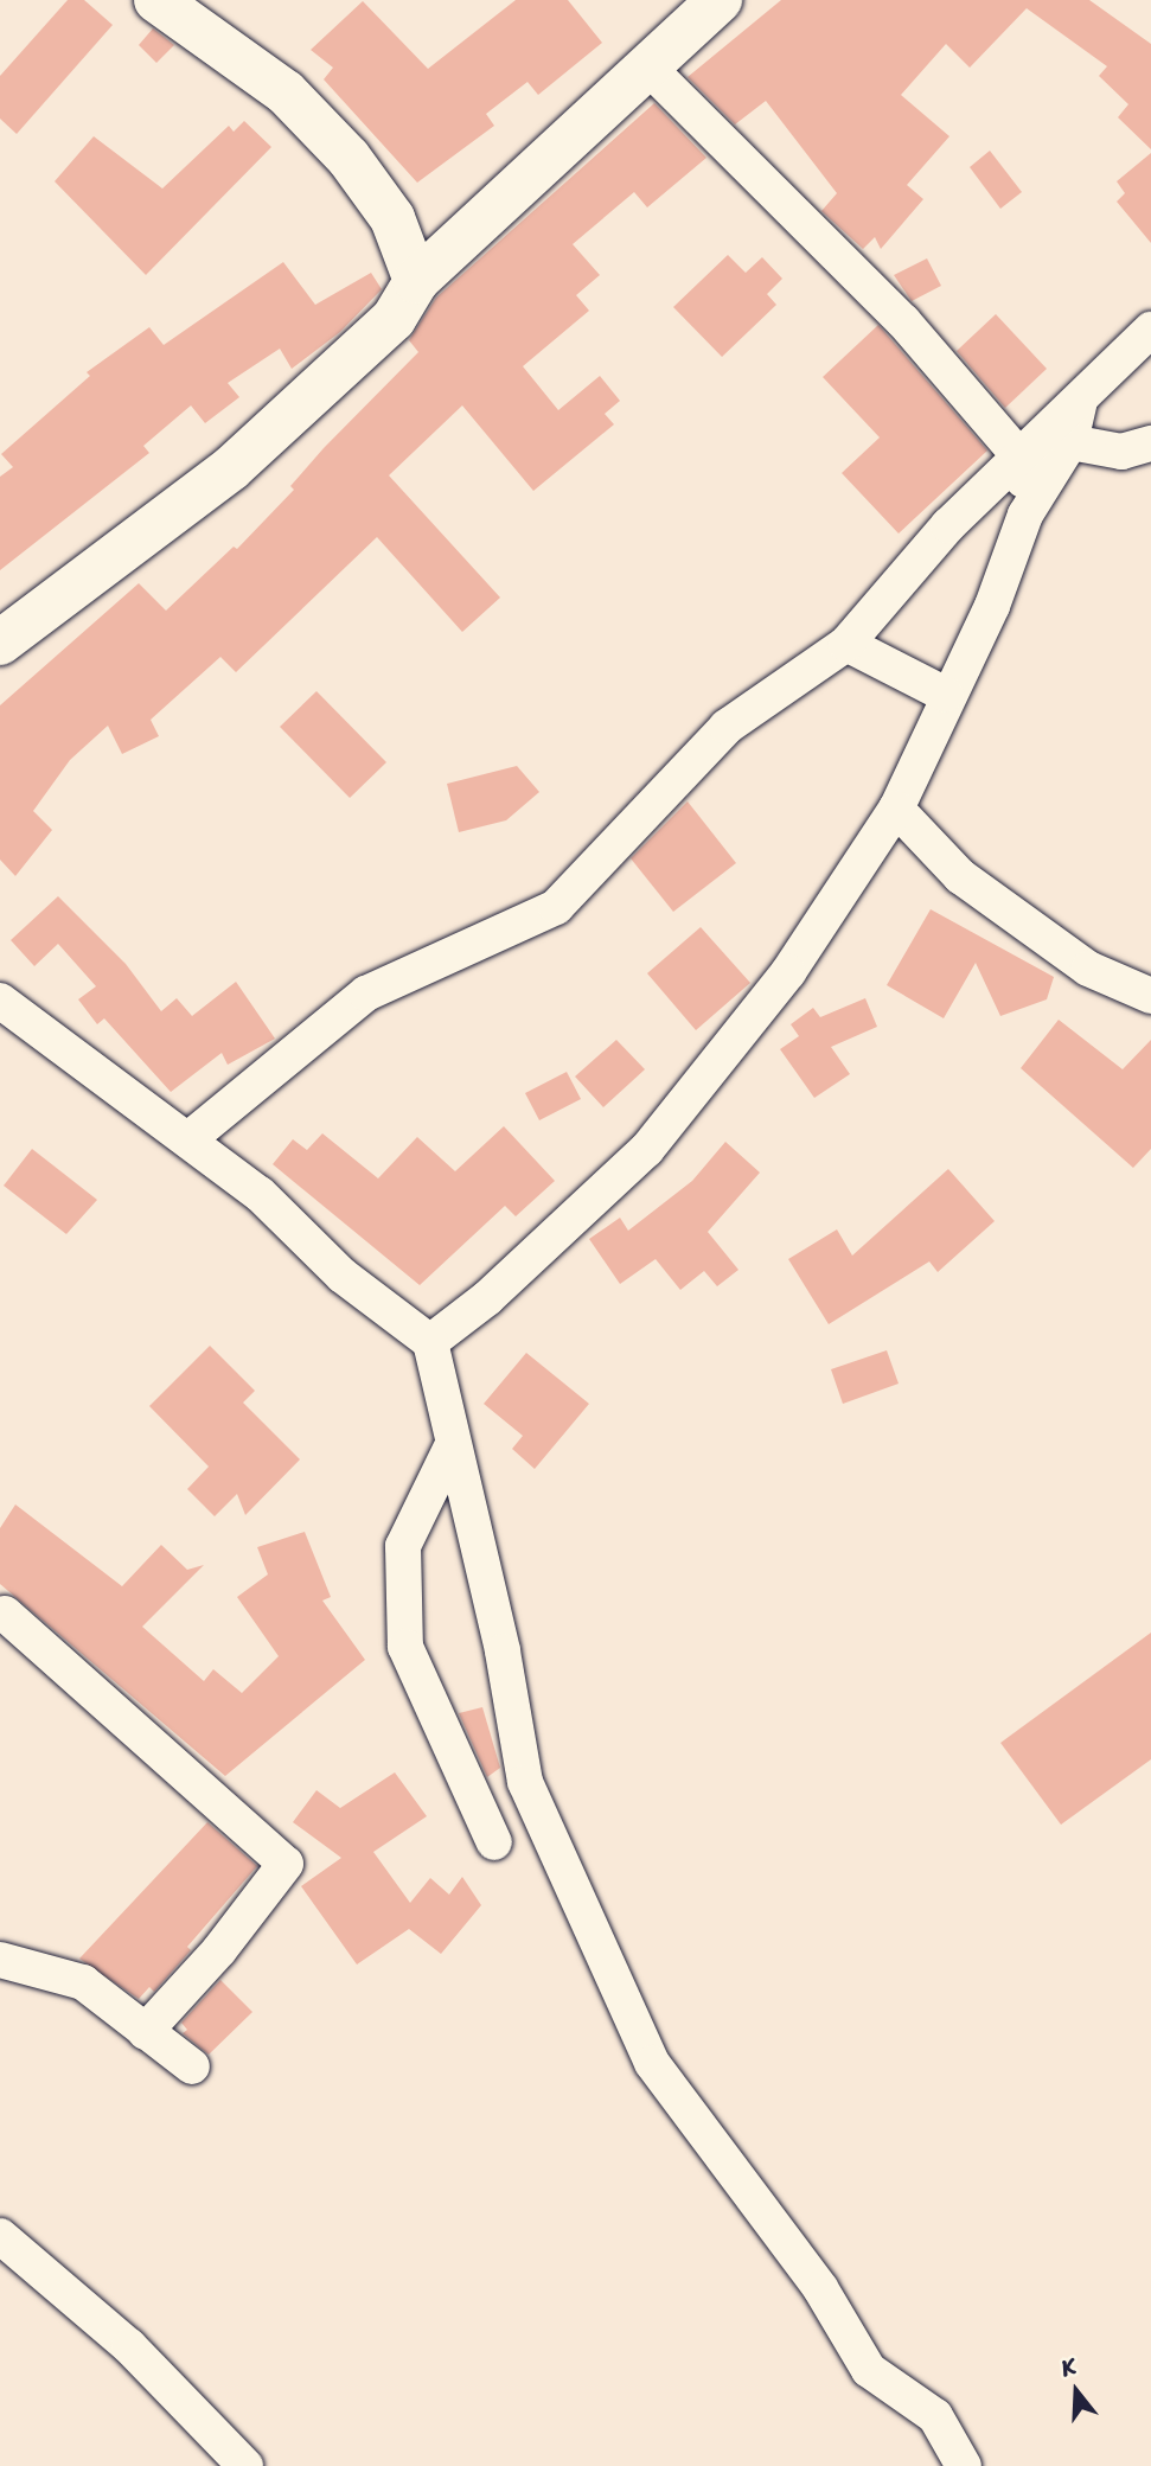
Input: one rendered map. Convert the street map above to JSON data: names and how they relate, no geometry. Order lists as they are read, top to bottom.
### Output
{
  "north": "top"
}
